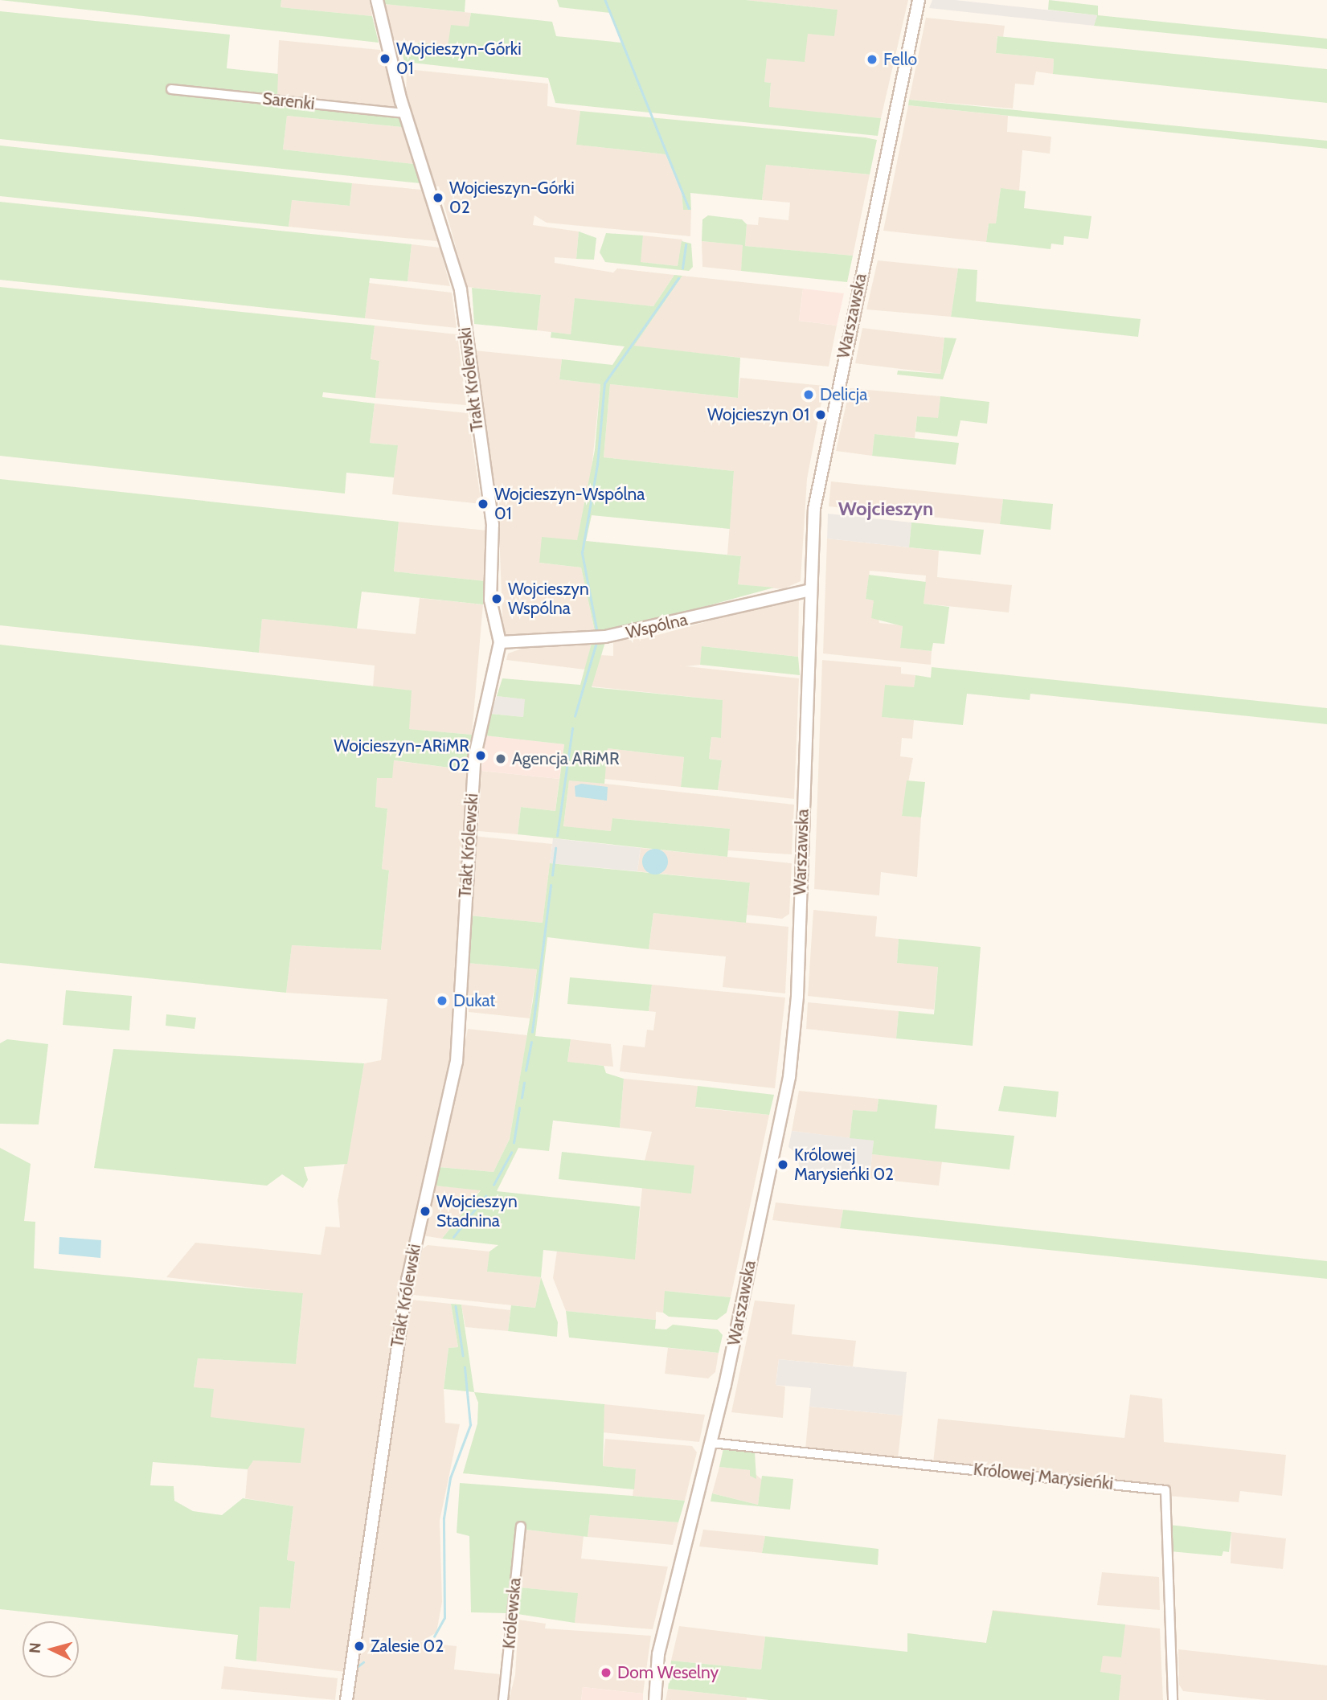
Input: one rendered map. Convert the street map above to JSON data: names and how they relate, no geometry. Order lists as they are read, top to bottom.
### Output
{
  "streets": {
    "street": [
      "Sarenki",
      "Warszawska",
      "Trakt Królewski",
      "Wspólna",
      "Królowej Marysieńki",
      "Królewska"
    ]
  },
  "crossings": [
    ["Sarenki", "Trakt Królewski"],
    ["Warszawska", "Wspólna"],
    ["Warszawska", "Królowej Marysieńki"],
    ["Trakt Królewski", "Wspólna"]
  ],
  "districts": ["Wojcieszyn"],
  "places": [
    "Wojcieszyn-Górki 01",
    "Fello",
    "Wojcieszyn-Górki 02",
    "Delicja",
    "Wojcieszyn 01",
    "Wojcieszyn-Wspólna 01",
    "Wojcieszyn Wspólna",
    "Wojcieszyn-ARiMR 02",
    "Agencja ARiMR",
    "Dukat",
    "Królowej Marysieńki 02",
    "Wojcieszyn Stadnina",
    "Zalesie 02",
    "Dom Weselny"
  ],
  "north": "left"
}
